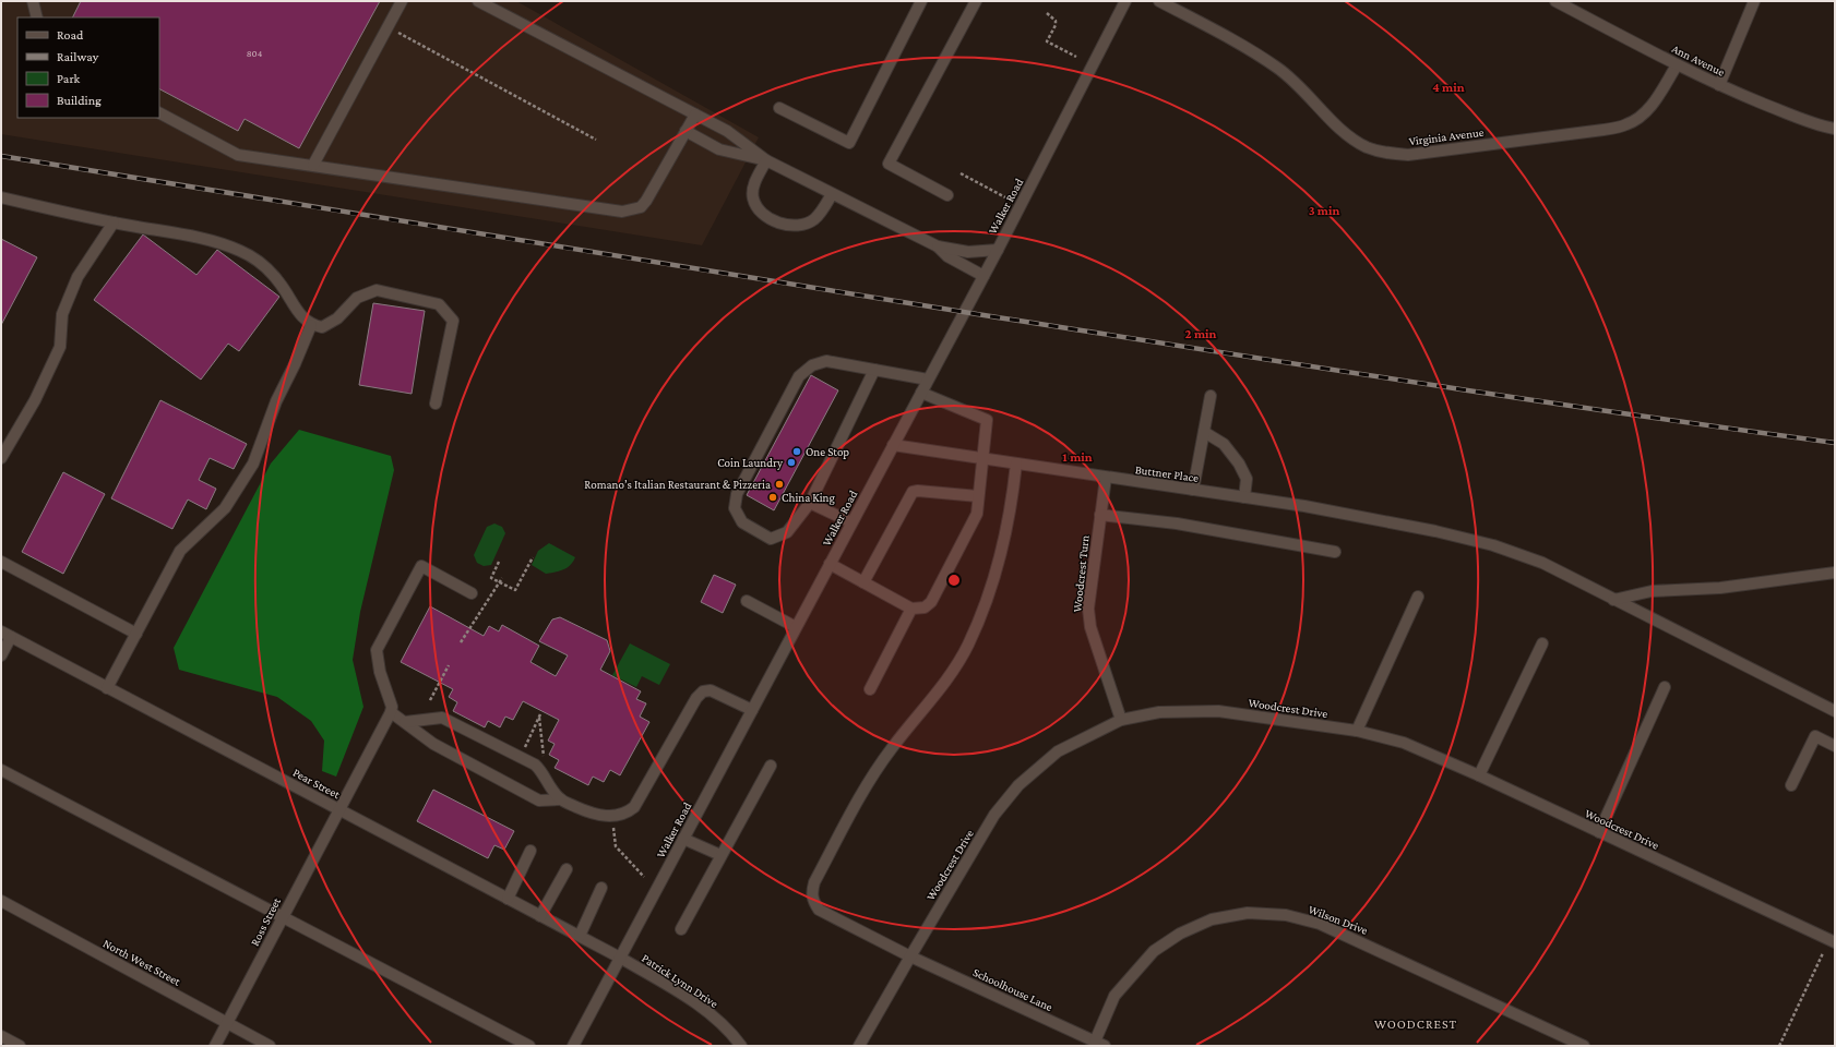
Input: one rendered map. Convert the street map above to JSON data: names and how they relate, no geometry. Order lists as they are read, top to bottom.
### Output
{
  "streets": {
    "street": [
      "Ann Avenue",
      "Virginia Avenue",
      "Walker Road",
      "Buttner Place",
      "Woodcrest Turn",
      "Woodcrest Drive",
      "Pear Street",
      "Wilson Drive",
      "Ross Street",
      "North West Street",
      "Patrick Lynn Drive",
      "Schoolhouse Lane"
    ]
  },
  "crossings": [
    ["Ann Avenue", "Virginia Avenue"],
    ["Walker Road", "Buttner Place"],
    ["Walker Road", "Pear Street"],
    ["Walker Road", "Patrick Lynn Drive"],
    ["Buttner Place", "Woodcrest Turn"],
    ["Buttner Place", "Schoolhouse Lane"],
    ["Woodcrest Turn", "Woodcrest Drive"],
    ["Woodcrest Drive", "Schoolhouse Lane"],
    ["Pear Street", "Ross Street"],
    ["Pear Street", "Patrick Lynn Drive"],
    ["Wilson Drive", "Schoolhouse Lane"],
    ["Ross Street", "North West Street"]
  ],
  "districts": ["WOODCREST"],
  "places": [
    "One Stop",
    "Coin Laundry",
    "Romano’s Italian Restaurant & Pizzeria",
    "China King"
  ],
  "house_numbers": ["804"],
  "legend": [
    "Road",
    "Railway",
    "Park",
    "Building"
  ],
  "rings": [
    "4 min",
    "3 min",
    "2 min",
    "1 min"
  ]
}
